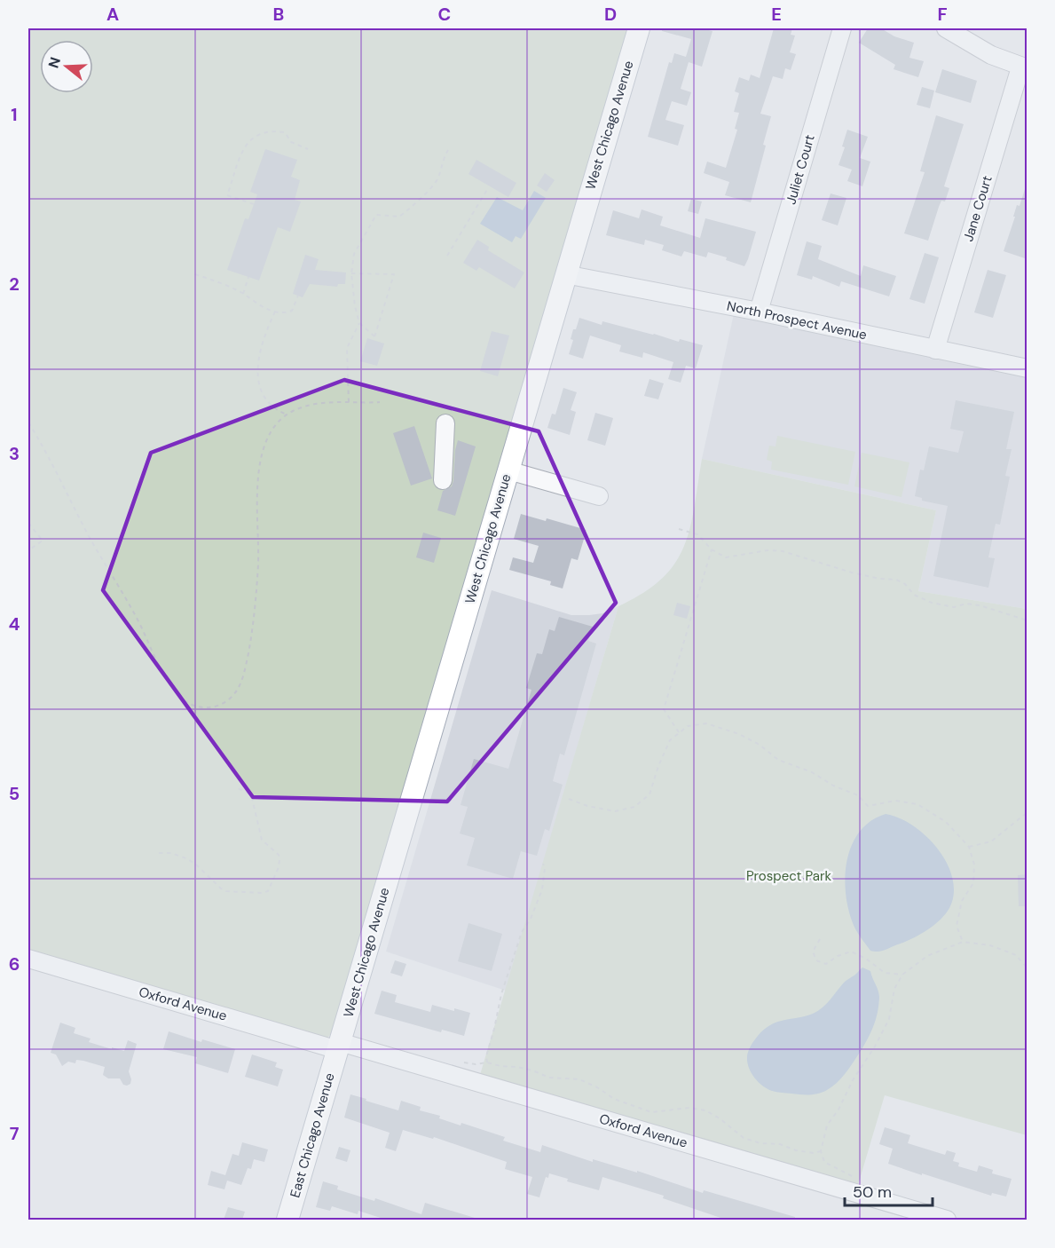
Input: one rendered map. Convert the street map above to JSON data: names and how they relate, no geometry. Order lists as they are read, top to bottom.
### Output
{
  "streets": {
    "main road": ["West Chicago Avenue", "East Chicago Avenue"],
    "street": [
      "Juliet Court",
      "Jane Court",
      "North Prospect Avenue",
      "Oxford Avenue"
    ]
  },
  "crossings": [
    ["West Chicago Avenue", "North Prospect Avenue"],
    ["West Chicago Avenue", "Oxford Avenue"],
    ["West Chicago Avenue", "East Chicago Avenue"],
    ["Juliet Court", "North Prospect Avenue"],
    ["Jane Court", "North Prospect Avenue"],
    ["Oxford Avenue", "East Chicago Avenue"]
  ],
  "parks": ["Prospect Park"],
  "scale_bar": "50 m",
  "north": "left",
  "grid": {
    "columns": [
      "A",
      "B",
      "C",
      "D",
      "E",
      "F"
    ],
    "rows": [
      "1",
      "2",
      "3",
      "4",
      "5",
      "6",
      "7"
    ]
  }
}
